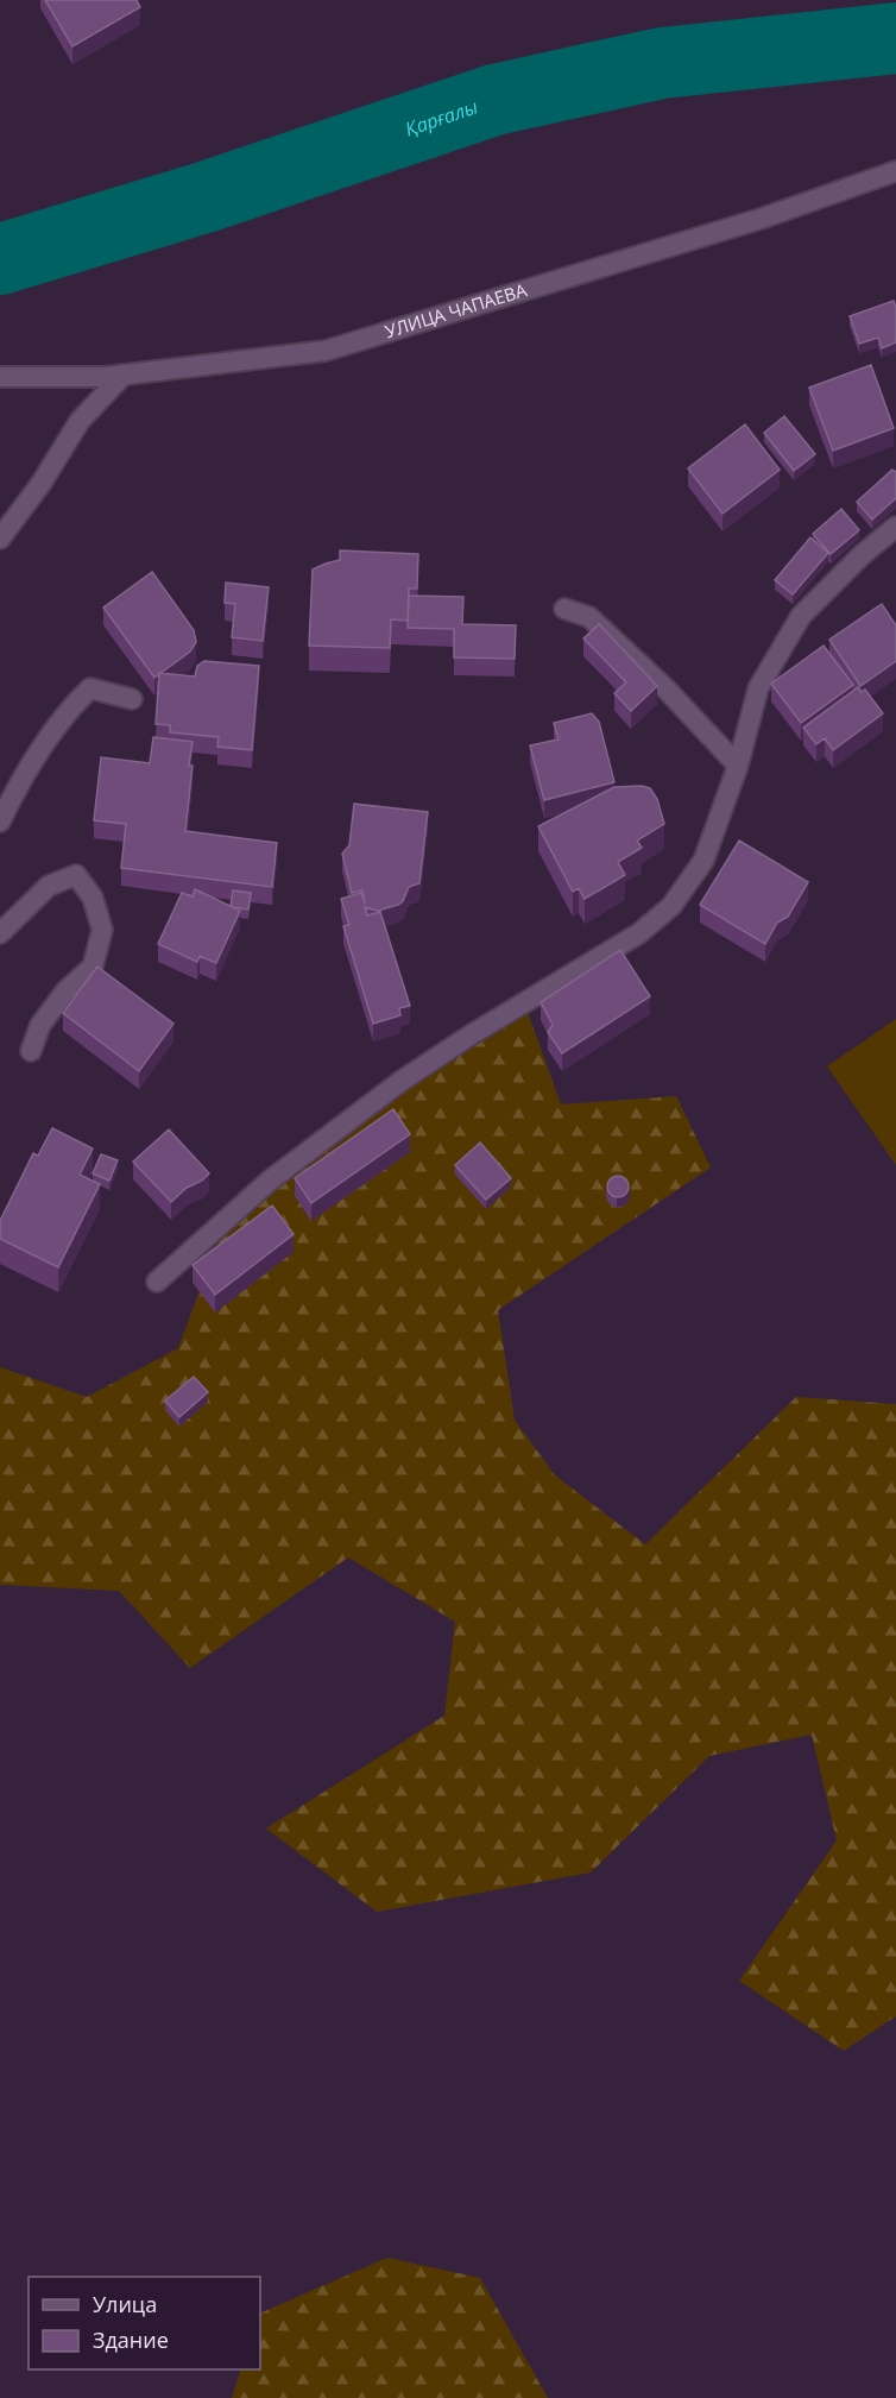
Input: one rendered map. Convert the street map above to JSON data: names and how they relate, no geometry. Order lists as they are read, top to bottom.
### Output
{
  "streets": {
    "street": ["УЛИЦА ЧАПАЕВА"]
  },
  "water": ["Қарғалы"],
  "legend": ["Улица", "Здание"]
}
